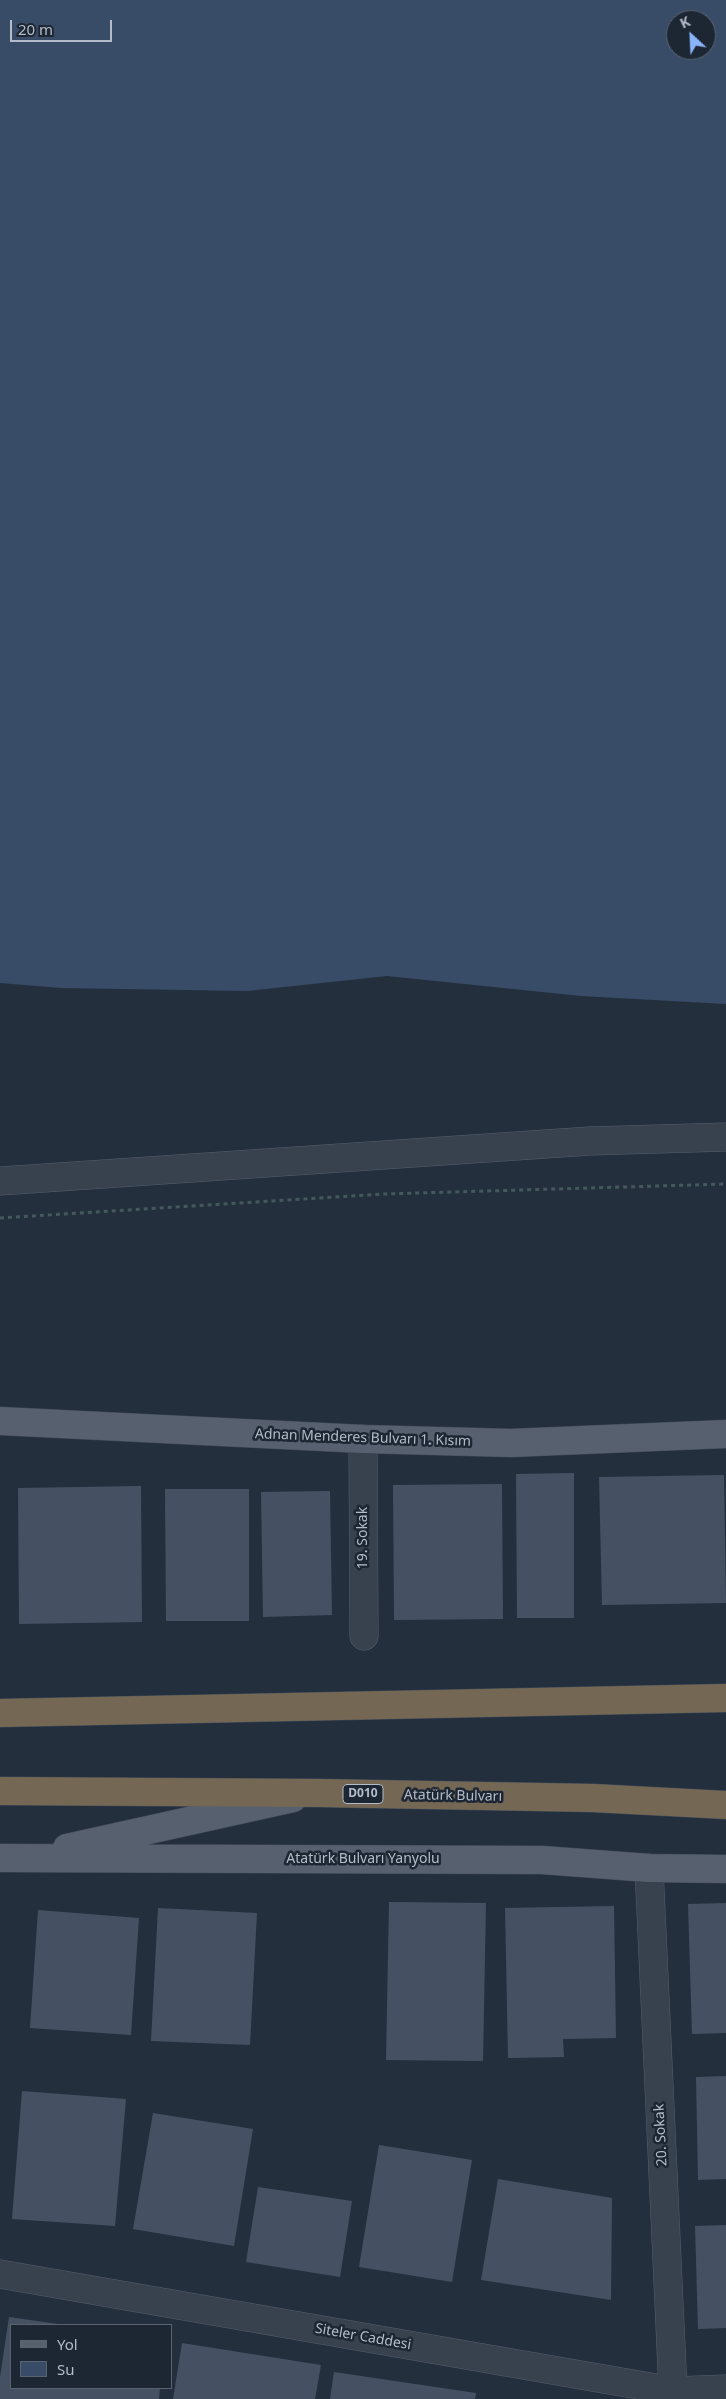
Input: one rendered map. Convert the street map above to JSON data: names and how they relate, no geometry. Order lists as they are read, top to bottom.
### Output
{
  "streets": {
    "highway": ["D010", "Atatürk Bulvarı"],
    "main road": ["Adnan Menderes Bulvarı 1. Kısım", "Atatürk Bulvarı Yanyolu"],
    "street": ["19. Sokak", "20. Sokak", "Siteler Caddesi"]
  },
  "crossings": [
    ["Adnan Menderes Bulvarı 1. Kısım", "19. Sokak"],
    ["Atatürk Bulvarı Yanyolu", "20. Sokak"],
    ["20. Sokak", "Siteler Caddesi"]
  ],
  "legend": ["Yol", "Su"],
  "scale_bar": "20 m",
  "north": "top left"
}
